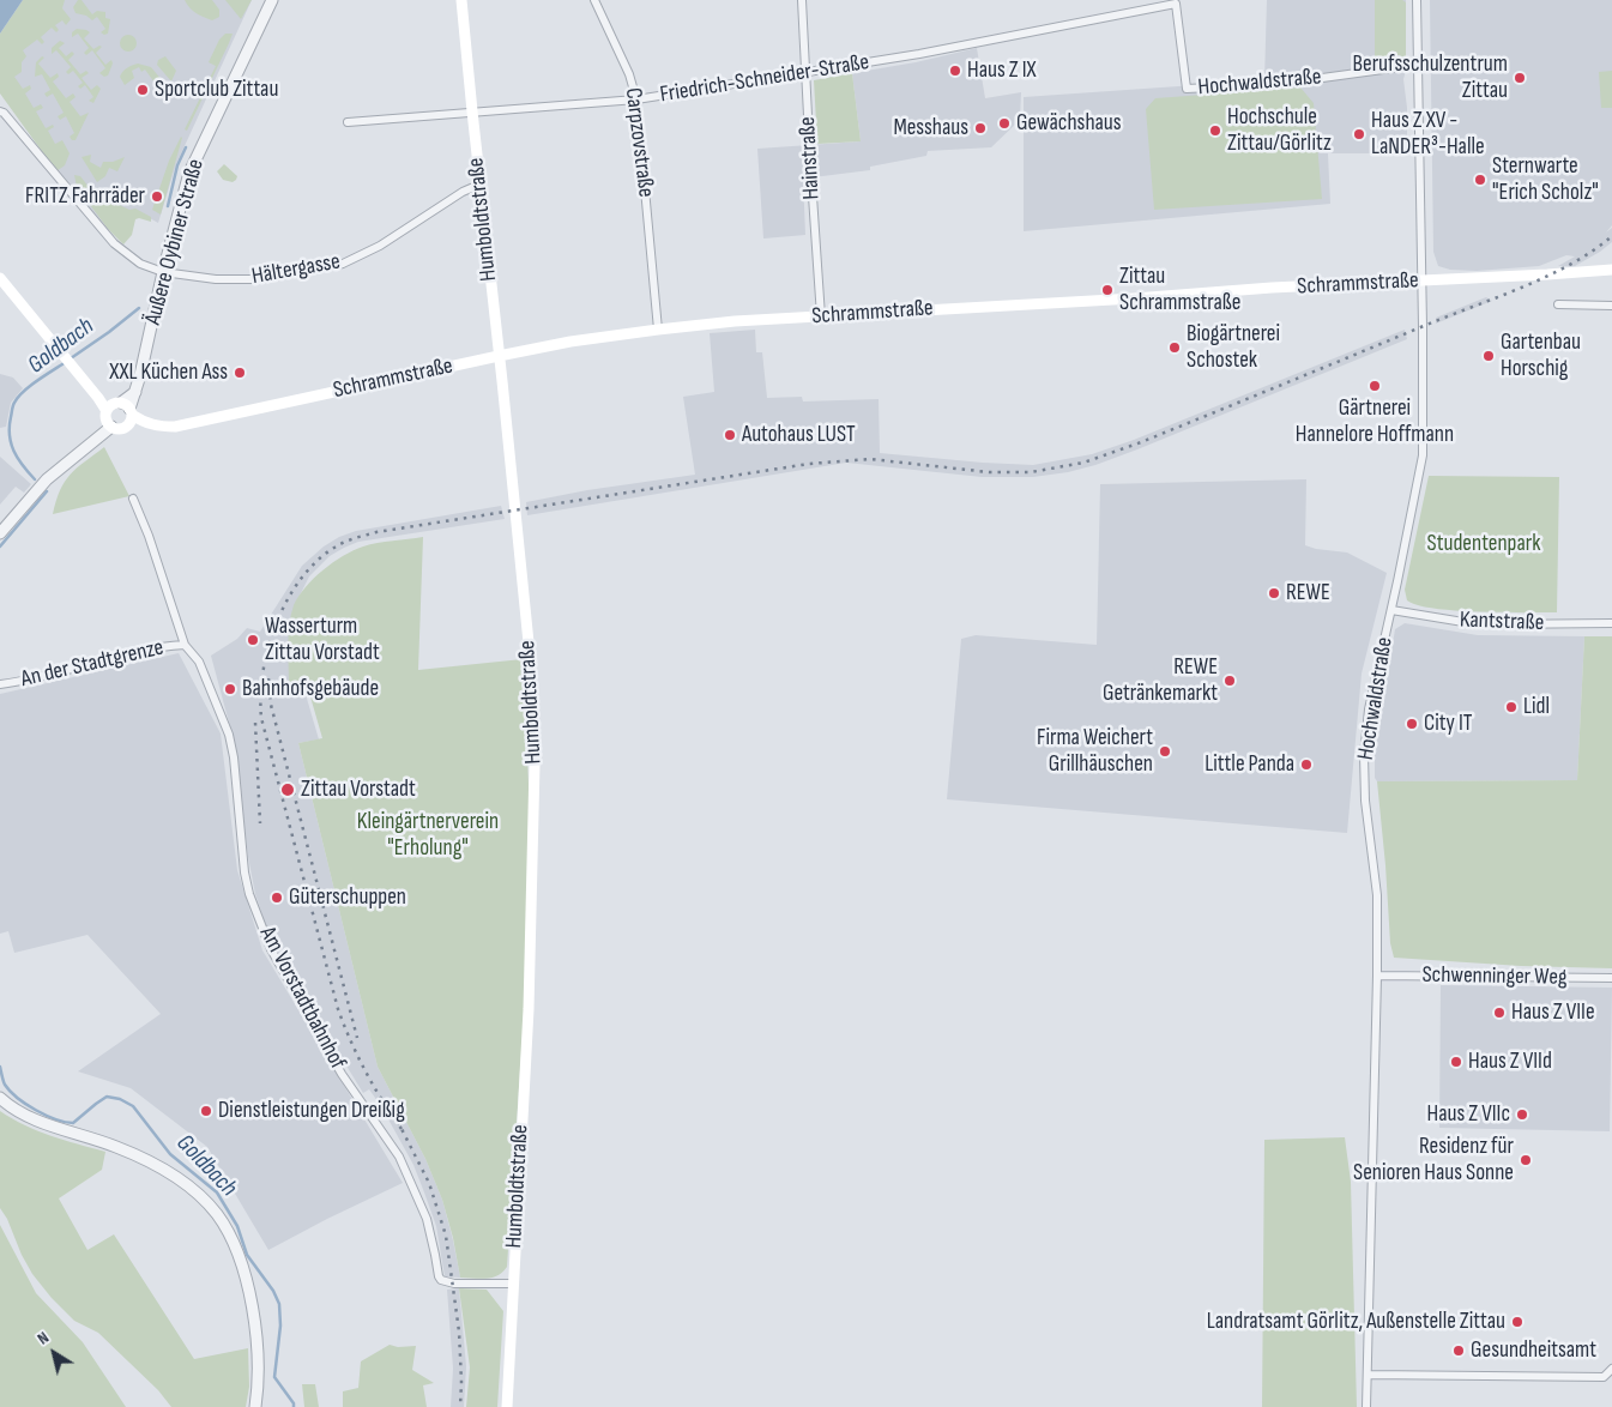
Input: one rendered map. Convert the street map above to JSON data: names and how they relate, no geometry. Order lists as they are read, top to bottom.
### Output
{
  "streets": {
    "main road": ["Humboldtstraße", "Schrammstraße"],
    "street": [
      "Friedrich-Schneider-Straße",
      "Hochwaldstraße",
      "Carpzovstraße",
      "Hainstraße",
      "Äußere Oybiner Straße",
      "Hältergasse",
      "Kantstraße",
      "An der Stadtgrenze",
      "Schwenninger Weg",
      "Am Vorstadtbahnhof"
    ]
  },
  "crossings": [
    ["Friedrich-Schneider-Straße", "Hochwaldstraße"],
    ["Friedrich-Schneider-Straße", "Carpzovstraße"],
    ["Friedrich-Schneider-Straße", "Hainstraße"],
    ["Friedrich-Schneider-Straße", "Humboldtstraße"],
    ["Hochwaldstraße", "Schrammstraße"],
    ["Hochwaldstraße", "Kantstraße"],
    ["Hochwaldstraße", "Schwenninger Weg"],
    ["Carpzovstraße", "Schrammstraße"],
    ["Hainstraße", "Schrammstraße"],
    ["Humboldtstraße", "Hältergasse"],
    ["Humboldtstraße", "Schrammstraße"],
    ["Humboldtstraße", "Am Vorstadtbahnhof"],
    ["Äußere Oybiner Straße", "Hältergasse"],
    ["Äußere Oybiner Straße", "Schrammstraße"],
    ["An der Stadtgrenze", "Am Vorstadtbahnhof"]
  ],
  "water": ["Goldbach"],
  "parks": ["Studentenpark", "Kleingärtnerverein \"Erholung\""],
  "places": [
    "Haus Z IX",
    "Berufsschulzentrum Zittau",
    "Sportclub Zittau",
    "Gewächshaus",
    "Messhaus",
    "Hochschule Zittau/Görlitz",
    "Haus Z XV - LaNDER³-Halle",
    "Sternwarte \"Erich Scholz\"",
    "FRITZ Fahrräder",
    "Zittau Schrammstraße",
    "Biogärtnerei Schostek",
    "Gartenbau Horschig",
    "XXL Küchen Ass",
    "Gärtnerei Hannelore Hoffmann",
    "Autohaus LUST",
    "REWE",
    "Wasserturm Zittau Vorstadt",
    "REWE Getränkemarkt",
    "Bahnhofsgebäude",
    "Lidl",
    "City IT",
    "Firma Weichert Grillhäuschen",
    "Little Panda",
    "Zittau Vorstadt",
    "Güterschuppen",
    "Haus Z VIIe",
    "Haus Z VIId",
    "Dienstleistungen Dreißig",
    "Haus Z VIIc",
    "Residenz für Senioren Haus Sonne",
    "Landratsamt Görlitz, Außenstelle Zittau",
    "Gesundheitsamt"
  ],
  "north": "top left"
}
